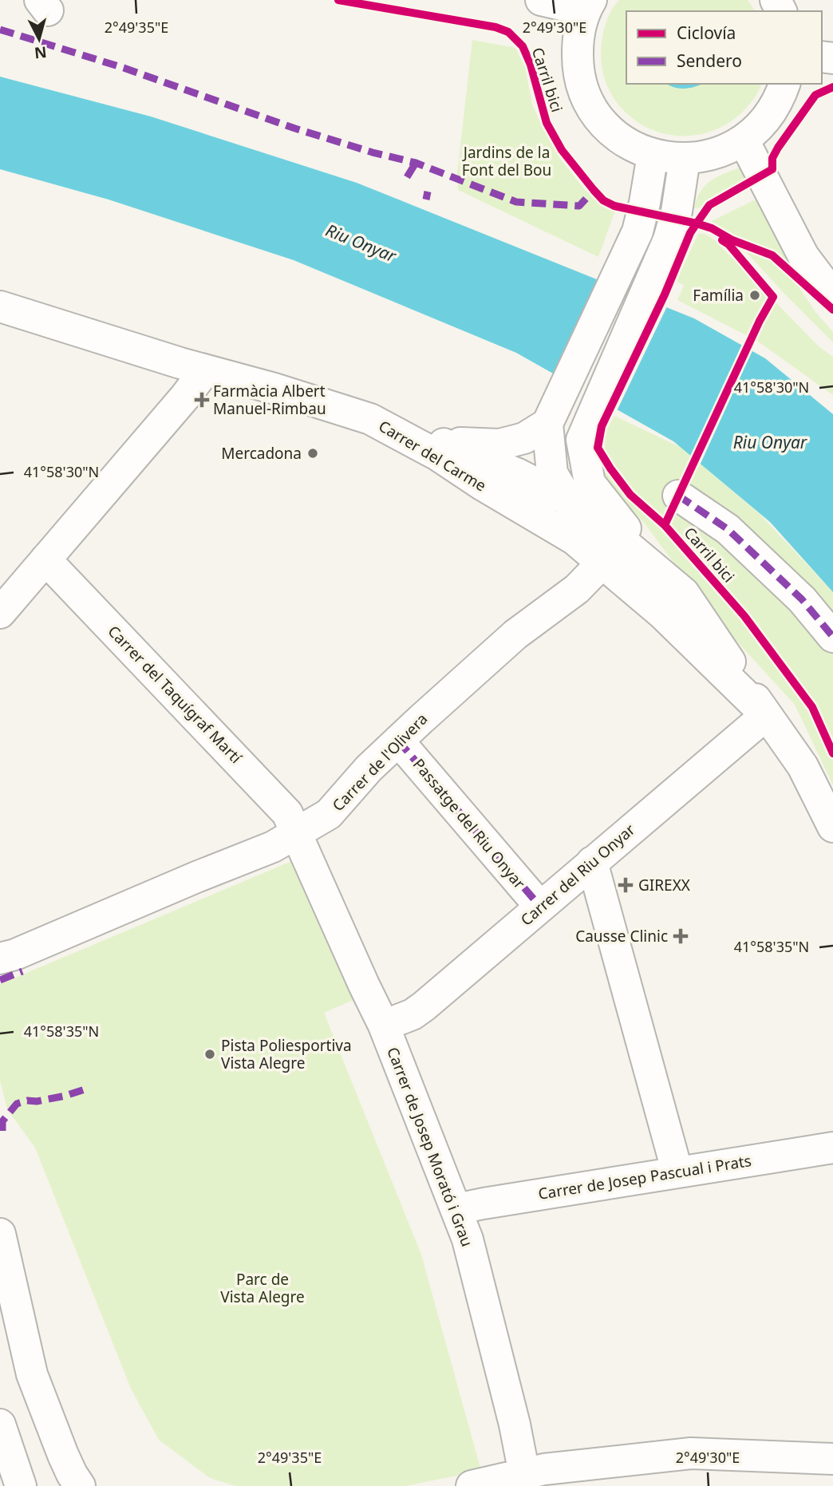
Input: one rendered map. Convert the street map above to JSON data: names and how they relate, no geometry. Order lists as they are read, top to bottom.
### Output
{
  "streets": {
    "street": [
      "Carrer del Carme",
      "Carrer del Taquígraf Martí",
      "Carrer de l'Olivera",
      "Passatge del Riu Onyar",
      "Carrer del Riu Onyar",
      "Carrer de Josep Morató i Grau",
      "Carrer de Josep Pascual i Prats"
    ],
    "cycle path": ["Carril bici"]
  },
  "crossings": [
    ["Carrer del Carme", "Carrer de l'Olivera"],
    ["Carrer del Carme", "Carrer del Riu Onyar"],
    ["Carrer del Taquígraf Martí", "Carrer de l'Olivera"],
    ["Carrer del Taquígraf Martí", "Carrer de Josep Morató i Grau"],
    ["Carrer de l'Olivera", "Passatge del Riu Onyar"],
    ["Carrer de l'Olivera", "Carrer de Josep Morató i Grau"],
    ["Passatge del Riu Onyar", "Carrer del Riu Onyar"],
    ["Carrer del Riu Onyar", "Carrer de Josep Morató i Grau"],
    ["Carrer de Josep Morató i Grau", "Carrer de Josep Pascual i Prats"]
  ],
  "water": ["Riu Onyar"],
  "parks": ["Jardins de la Font del Bou", "Parc de Vista Alegre"],
  "places": {
    "other": ["Família", "Mercadona", "Pista Poliesportiva Vista Alegre"],
    "health": ["Farmàcia Albert Manuel-Rimbau", "GIREXX", "Causse Clinic"]
  },
  "legend": ["Ciclovía", "Sendero"],
  "north": "bottom",
  "coordinates": [
    "2°49'35\"E",
    "2°49'30\"E",
    "41°58'30\"N",
    "41°58'35\"N"
  ]
}
